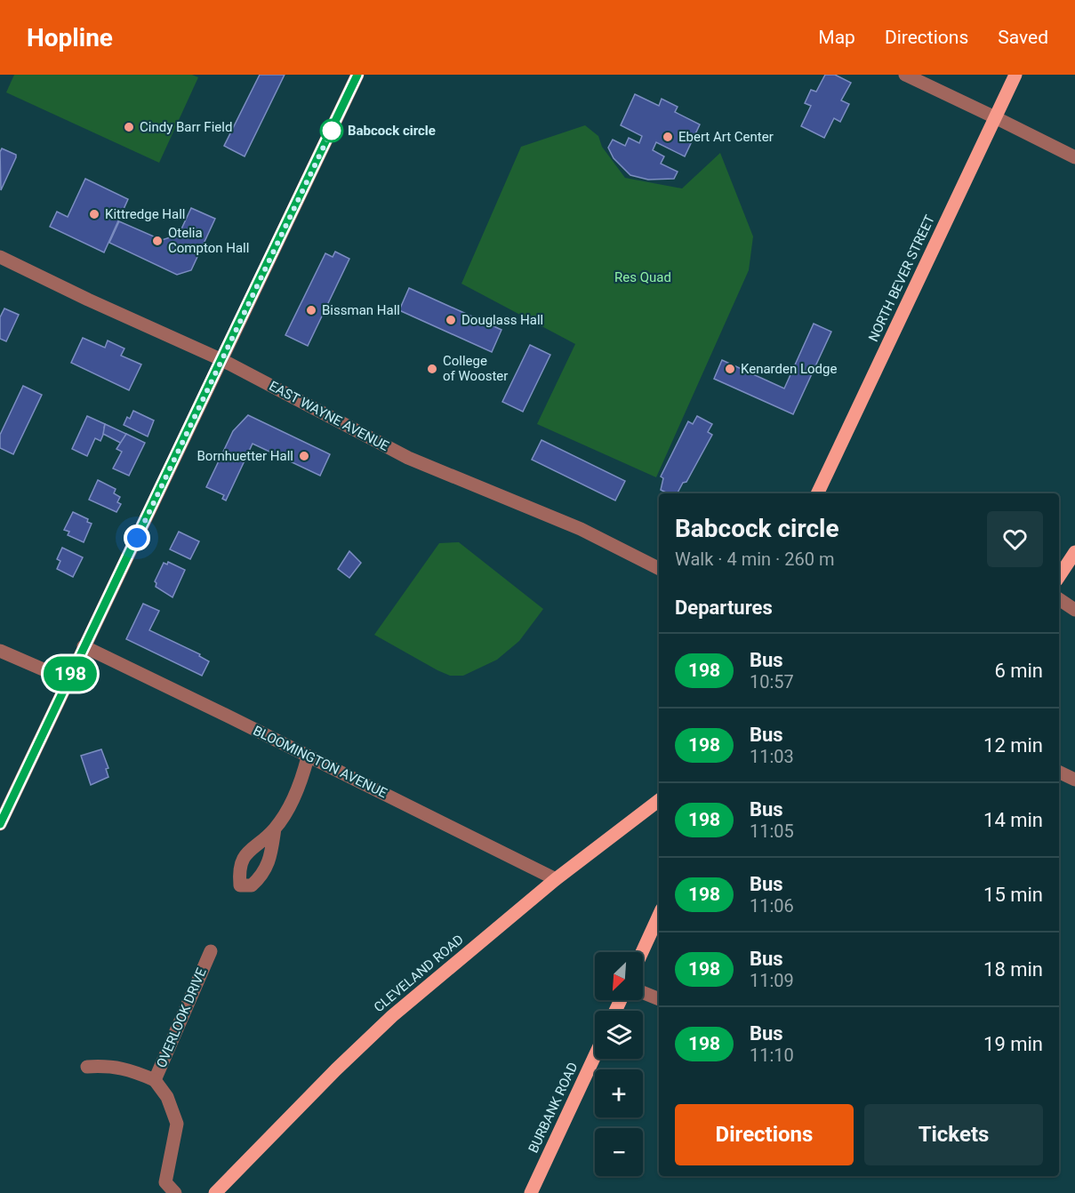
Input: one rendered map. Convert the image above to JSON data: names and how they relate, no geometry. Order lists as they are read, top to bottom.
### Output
{
  "streets": {
    "main road": ["NORTH BEVER STREET", "CLEVELAND ROAD", "BURBANK ROAD"],
    "street": ["EAST WAYNE AVENUE", "BLOOMINGTON AVENUE", "OVERLOOK DRIVE"]
  },
  "crossings": [
    ["BLOOMINGTON AVENUE", "CLEVELAND ROAD"]
  ],
  "parks": ["Res Quad"],
  "places": [
    "Cindy Barr Field",
    "Babcock circle",
    "Ebert Art Center",
    "Kittredge Hall",
    "Otelia Compton Hall",
    "Bissman Hall",
    "Douglass Hall",
    "College of Wooster",
    "Kenarden Lodge",
    "Bornhuetter Hall"
  ],
  "lines": ["bus line 198"],
  "north": "bottom left",
  "page": {
    "header": "Hopline",
    "nav": ["Map", "Directions", "Saved"],
    "on_map": "198",
    "heading": [
      ["Babcock circle", "Walk · 4 min · 260 m"],
      "Departures"
    ],
    "list": [
      {
        "mark": "198",
        "name": "Bus",
        "note": "10:57",
        "value": "6 min"
      },
      {
        "mark": "198",
        "name": "Bus",
        "note": "11:03",
        "value": "12 min"
      },
      {
        "mark": "198",
        "name": "Bus",
        "note": "11:05",
        "value": "14 min"
      },
      {
        "mark": "198",
        "name": "Bus",
        "note": "11:06",
        "value": "15 min"
      },
      {
        "mark": "198",
        "name": "Bus",
        "note": "11:09",
        "value": "18 min"
      },
      {
        "mark": "198",
        "name": "Bus",
        "note": "11:10",
        "value": "19 min"
      }
    ],
    "map_buttons": ["+", "−"],
    "buttons": ["Directions", "Tickets"]
  }
}
